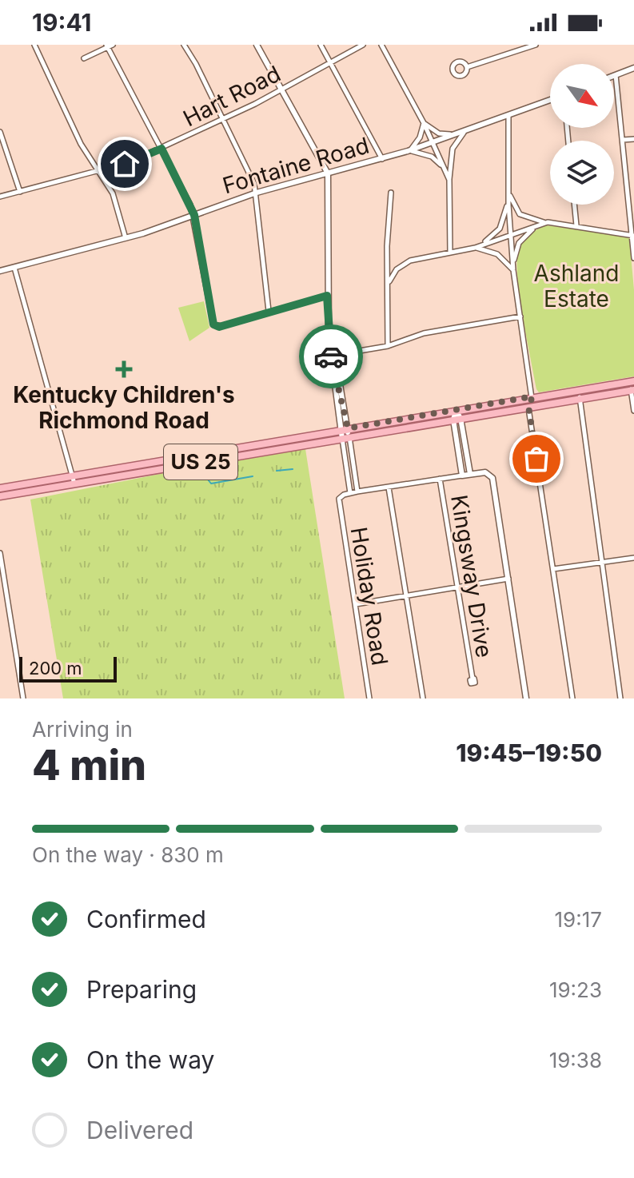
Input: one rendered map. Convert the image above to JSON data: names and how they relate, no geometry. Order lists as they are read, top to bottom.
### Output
{
  "streets": {
    "main road": ["US 25"],
    "street": [
      "Hart Road",
      "Fontaine Road",
      "Kingsway Drive",
      "Holiday Road"
    ]
  },
  "parks": ["Ashland Estate"],
  "places": {
    "health": ["Kentucky Children's Richmond Road"]
  },
  "scale_bar": "200 m",
  "north": "bottom right",
  "page": {
    "status": "19:41",
    "scale": "200 m",
    "heading": ["4 min", "Arriving in", "19:45–19:50"],
    "bar": "On the way · 830 m",
    "list": [
      ["Confirmed", "19:17"],
      ["Preparing", "19:23"],
      ["On the way", "19:38"],
      "Delivered"
    ]
  }
}
